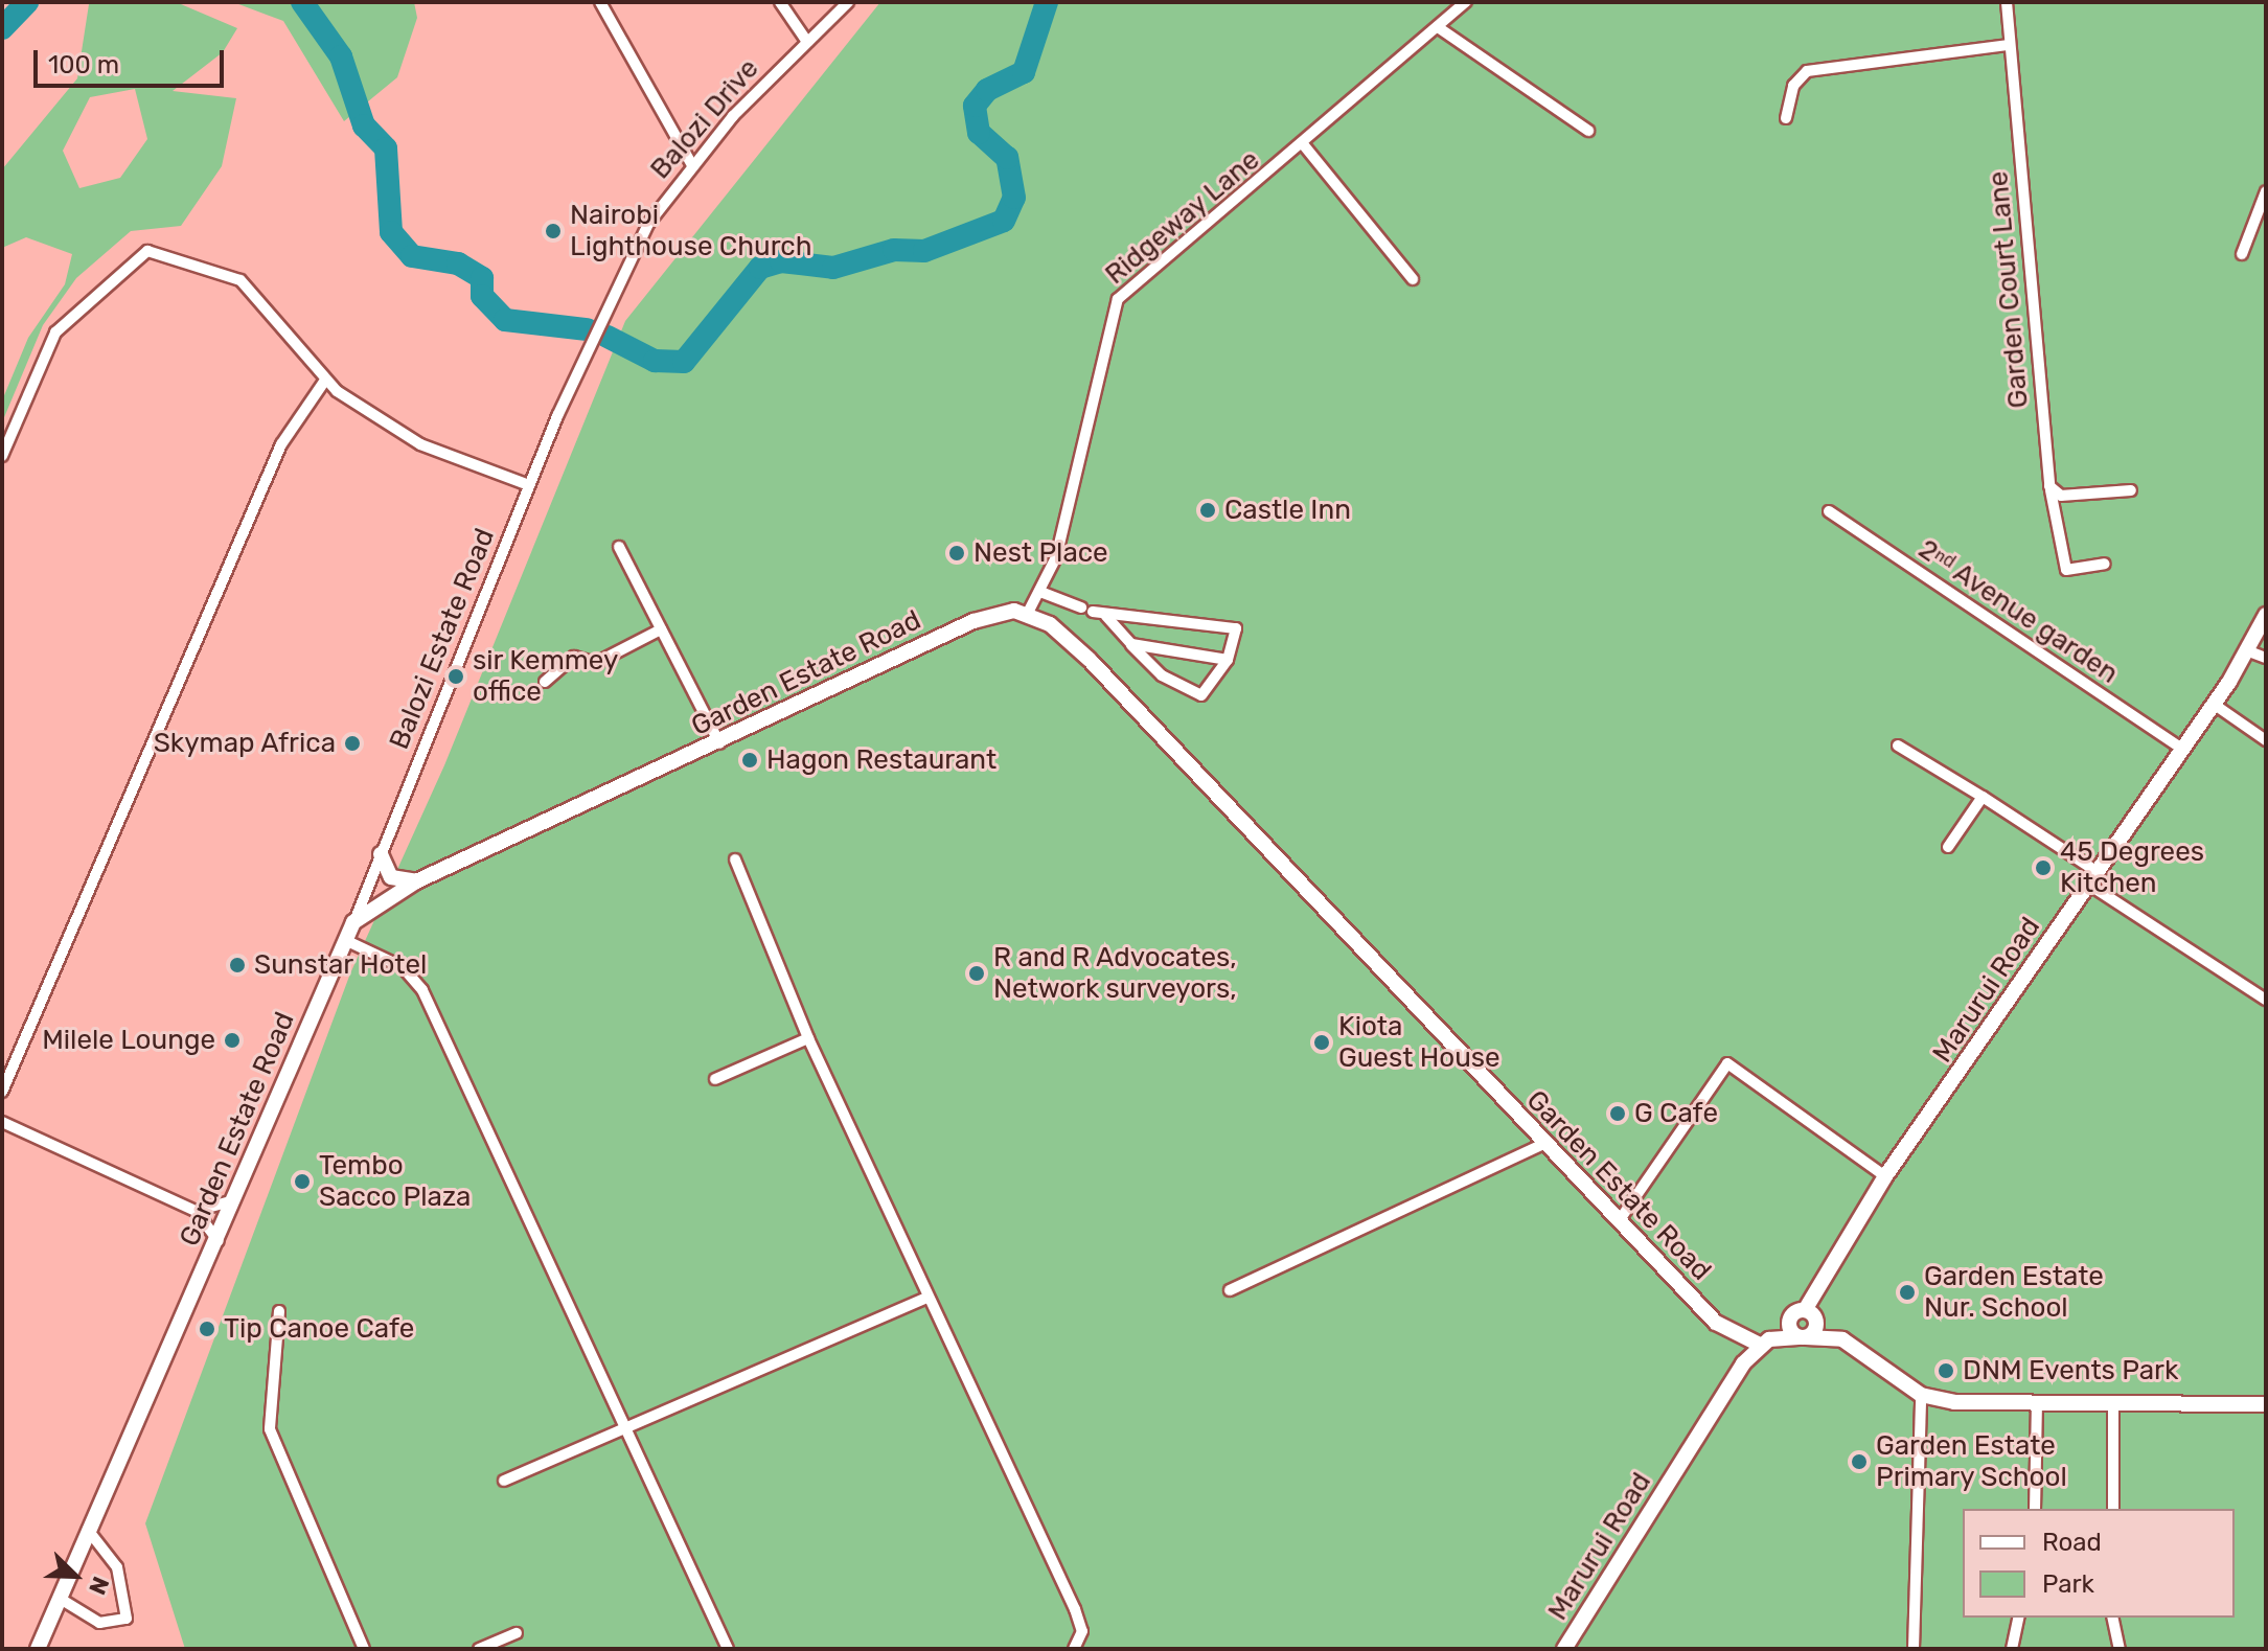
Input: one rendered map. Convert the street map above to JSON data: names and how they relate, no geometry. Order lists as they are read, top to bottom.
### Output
{
  "streets": {
    "street": [
      "Balozi Drive",
      "Ridgeway Lane",
      "Garden Court Lane",
      "2ⁿᵈ Avenue garden",
      "Balozi Estate Road",
      "Garden Estate Road",
      "Marurui Road"
    ]
  },
  "crossings": [
    ["Balozi Drive", "Balozi Estate Road"],
    ["Ridgeway Lane", "Garden Estate Road"],
    ["2ⁿᵈ Avenue garden", "Marurui Road"],
    ["Balozi Estate Road", "Garden Estate Road"],
    ["Garden Estate Road", "Marurui Road"]
  ],
  "places": [
    "Nairobi Lighthouse Church",
    "Castle Inn",
    "Nest Place",
    "sir Kemmey office",
    "Skymap Africa",
    "Hagon Restaurant",
    "45 Degrees Kitchen",
    "Sunstar Hotel",
    "R and R Advocates, Network surveyors,",
    "Milele Lounge",
    "Kiota Guest House",
    "G Cafe",
    "Tembo Sacco Plaza",
    "Garden Estate Nur. School",
    "Tip Canoe Cafe",
    "DNM Events Park",
    "Garden Estate Primary School"
  ],
  "legend": ["Road", "Park"],
  "scale_bar": "100 m",
  "north": "bottom right"
}
